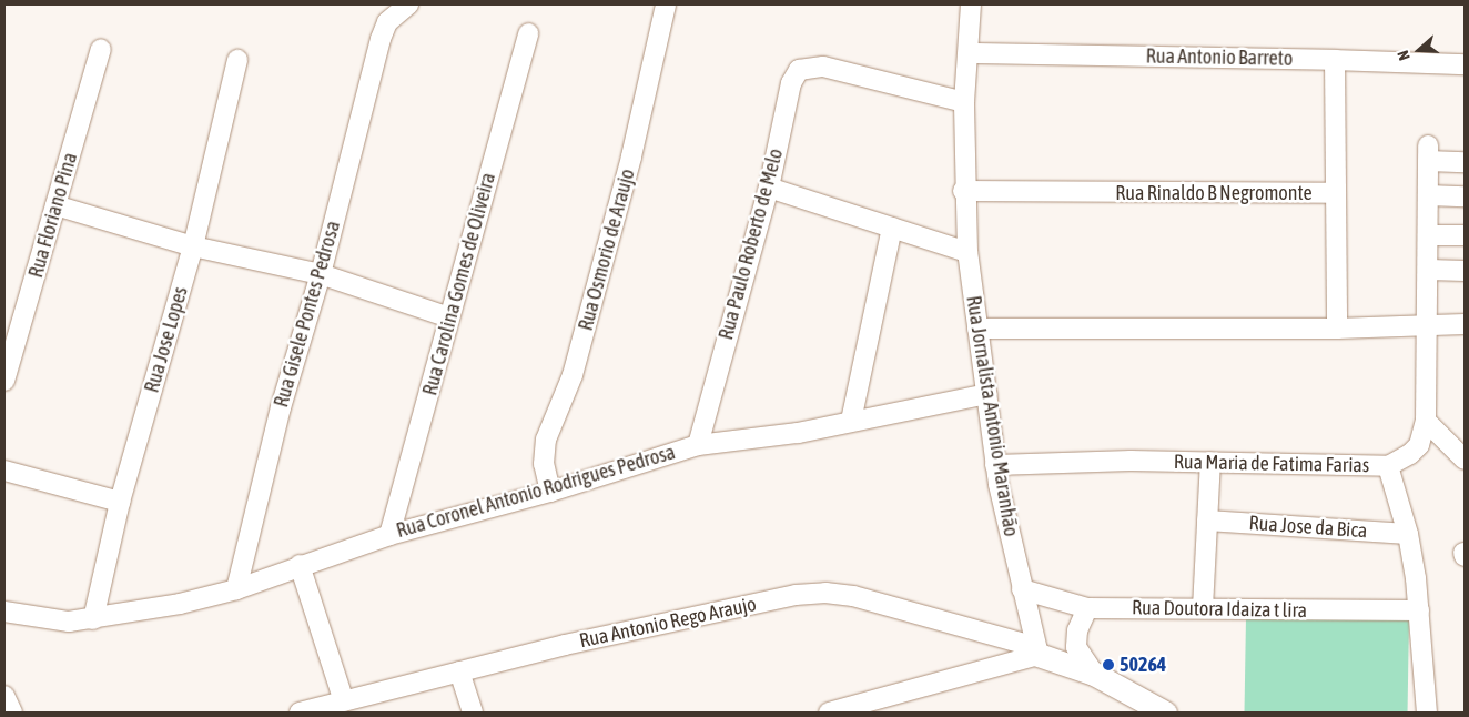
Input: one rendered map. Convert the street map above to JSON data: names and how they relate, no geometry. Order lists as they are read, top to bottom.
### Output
{
  "streets": {
    "street": [
      "Rua Antonio Barreto",
      "Rua Rinaldo B Negromonte",
      "Rua Floriano Pina",
      "Rua Paulo Roberto de Melo",
      "Rua Osmorio de Araujo",
      "Rua Carolina Gomes de Oliveira",
      "Rua Gisele Pontes Pedrosa",
      "Rua Jose Lopes",
      "Rua Jornalista Antonio Maranhão",
      "Rua Maria de Fatima Farias",
      "Rua Coronel Antonio Rodrigues Pedrosa",
      "Rua Jose da Bica",
      "Rua Doutora Idaiza t lira",
      "Rua Antonio Rego Araujo"
    ]
  },
  "crossings": [
    ["Rua Antonio Barreto", "Rua Jornalista Antonio Maranhão"],
    ["Rua Rinaldo B Negromonte", "Rua Jornalista Antonio Maranhão"],
    ["Rua Paulo Roberto de Melo", "Rua Jornalista Antonio Maranhão"],
    ["Rua Paulo Roberto de Melo", "Rua Coronel Antonio Rodrigues Pedrosa"],
    ["Rua Osmorio de Araujo", "Rua Coronel Antonio Rodrigues Pedrosa"],
    ["Rua Carolina Gomes de Oliveira", "Rua Coronel Antonio Rodrigues Pedrosa"],
    ["Rua Gisele Pontes Pedrosa", "Rua Coronel Antonio Rodrigues Pedrosa"],
    ["Rua Jose Lopes", "Rua Coronel Antonio Rodrigues Pedrosa"],
    ["Rua Jornalista Antonio Maranhão", "Rua Maria de Fatima Farias"],
    ["Rua Jornalista Antonio Maranhão", "Rua Coronel Antonio Rodrigues Pedrosa"],
    ["Rua Jornalista Antonio Maranhão", "Rua Doutora Idaiza t lira"],
    ["Rua Jornalista Antonio Maranhão", "Rua Antonio Rego Araujo"]
  ],
  "places": ["50264"],
  "north": "left"
}
